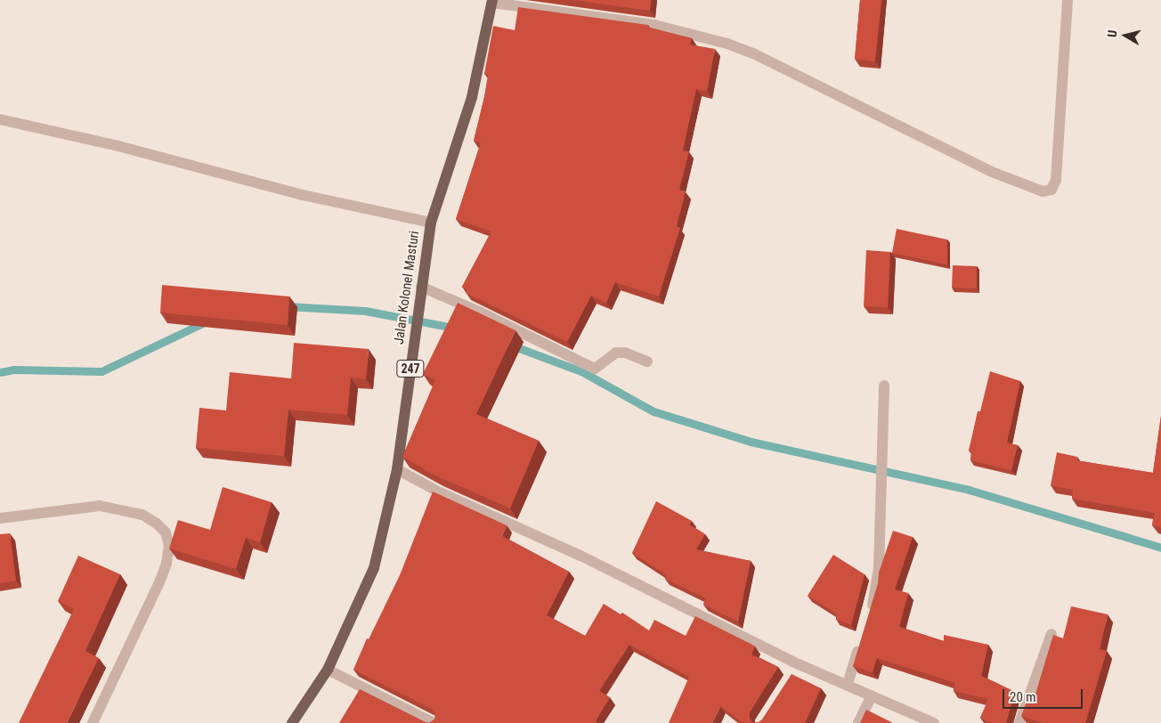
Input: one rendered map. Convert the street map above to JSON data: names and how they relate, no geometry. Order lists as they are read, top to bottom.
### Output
{
  "streets": {
    "main road": ["Jalan Kolonel Masturi", "247"]
  },
  "scale_bar": "20 m",
  "north": "left"
}
